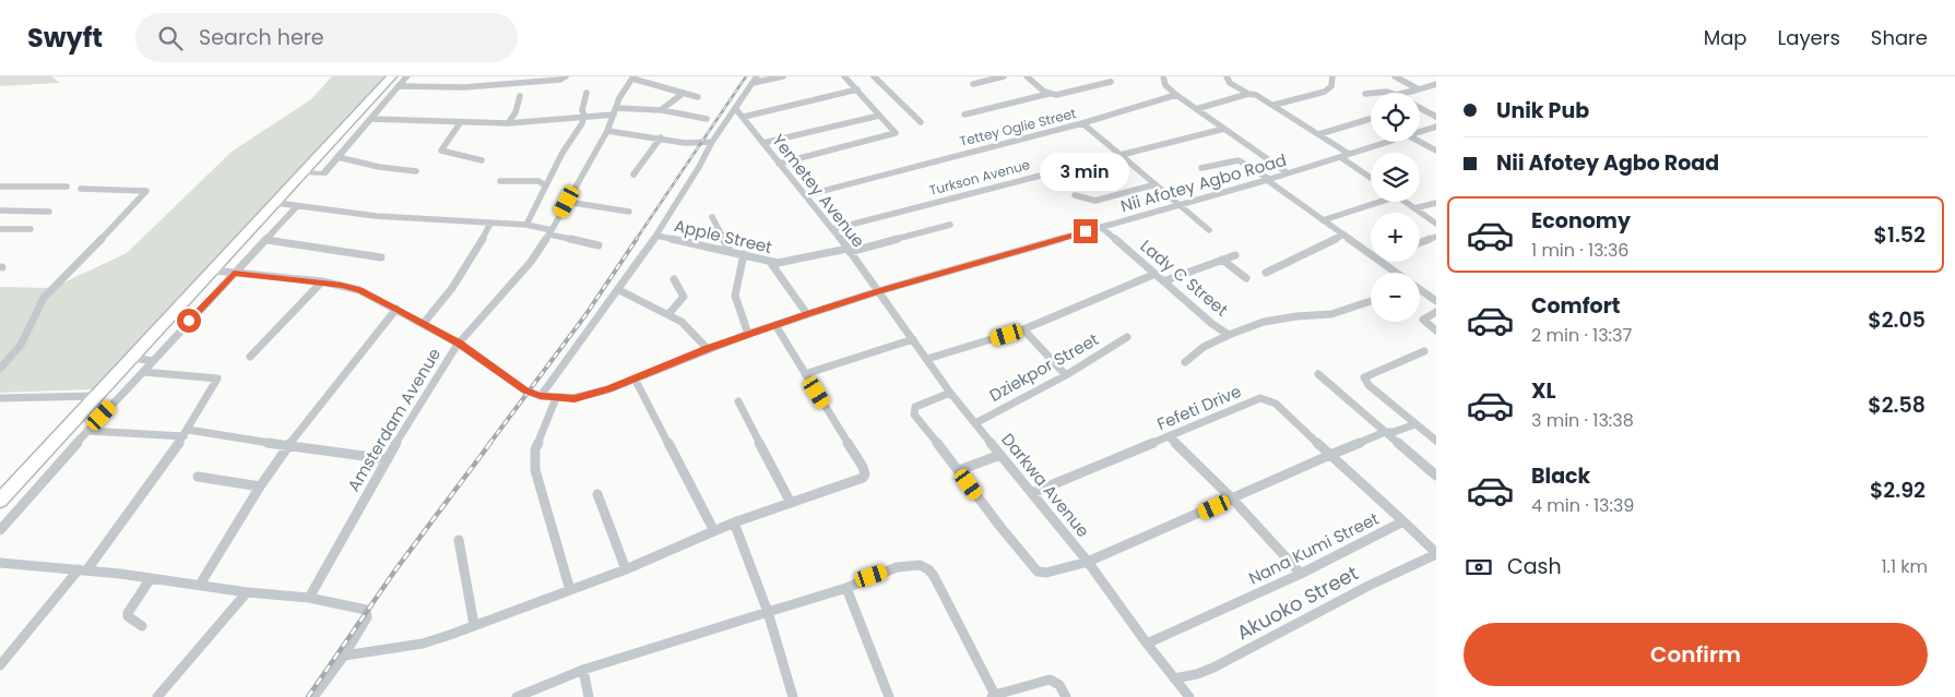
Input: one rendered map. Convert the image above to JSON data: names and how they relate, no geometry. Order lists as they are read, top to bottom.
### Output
{
  "streets": {
    "street": [
      "Tettey Oglie Street",
      "Turkson Avenue",
      "Nii Afotey Agbo Road",
      "Yemetey Avenue",
      "Apple Street",
      "Lady C Street",
      "Dziekpor Street",
      "Fefeti Drive",
      "Amsterdam Avenue",
      "Darkwa Avenue",
      "Nana Kumi Street",
      "Akuoko Street"
    ]
  },
  "crossings": [
    ["Tettey Oglie Street", "Yemetey Avenue"],
    ["Turkson Avenue", "Yemetey Avenue"],
    ["Nii Afotey Agbo Road", "Yemetey Avenue"],
    ["Nii Afotey Agbo Road", "Lady C Street"],
    ["Nii Afotey Agbo Road", "Amsterdam Avenue"],
    ["Nii Afotey Agbo Road", "Darkwa Avenue"],
    ["Yemetey Avenue", "Apple Street"],
    ["Yemetey Avenue", "Darkwa Avenue"],
    ["Dziekpor Street", "Darkwa Avenue"],
    ["Fefeti Drive", "Darkwa Avenue"],
    ["Fefeti Drive", "Nana Kumi Street"],
    ["Darkwa Avenue", "Nana Kumi Street"],
    ["Darkwa Avenue", "Akuoko Street"]
  ],
  "page": {
    "header": "Swyft",
    "search": "Search here",
    "nav": ["Map", "Layers", "Share"],
    "banner": ["Unik Pub", "Nii Afotey Agbo Road"],
    "map_buttons": ["+", "−"],
    "bubble": "3 min",
    "list": [
      {
        "name": "Economy",
        "note": "1 min · 13:36",
        "value": "$1.52"
      },
      {
        "name": "Comfort",
        "note": "2 min · 13:37",
        "value": "$2.05"
      },
      {
        "name": "XL",
        "note": "3 min · 13:38",
        "value": "$2.58"
      },
      {
        "name": "Black",
        "note": "4 min · 13:39",
        "value": "$2.92"
      }
    ],
    "pay": ["Cash", "1.1 km"],
    "buttons": "Confirm"
  }
}
